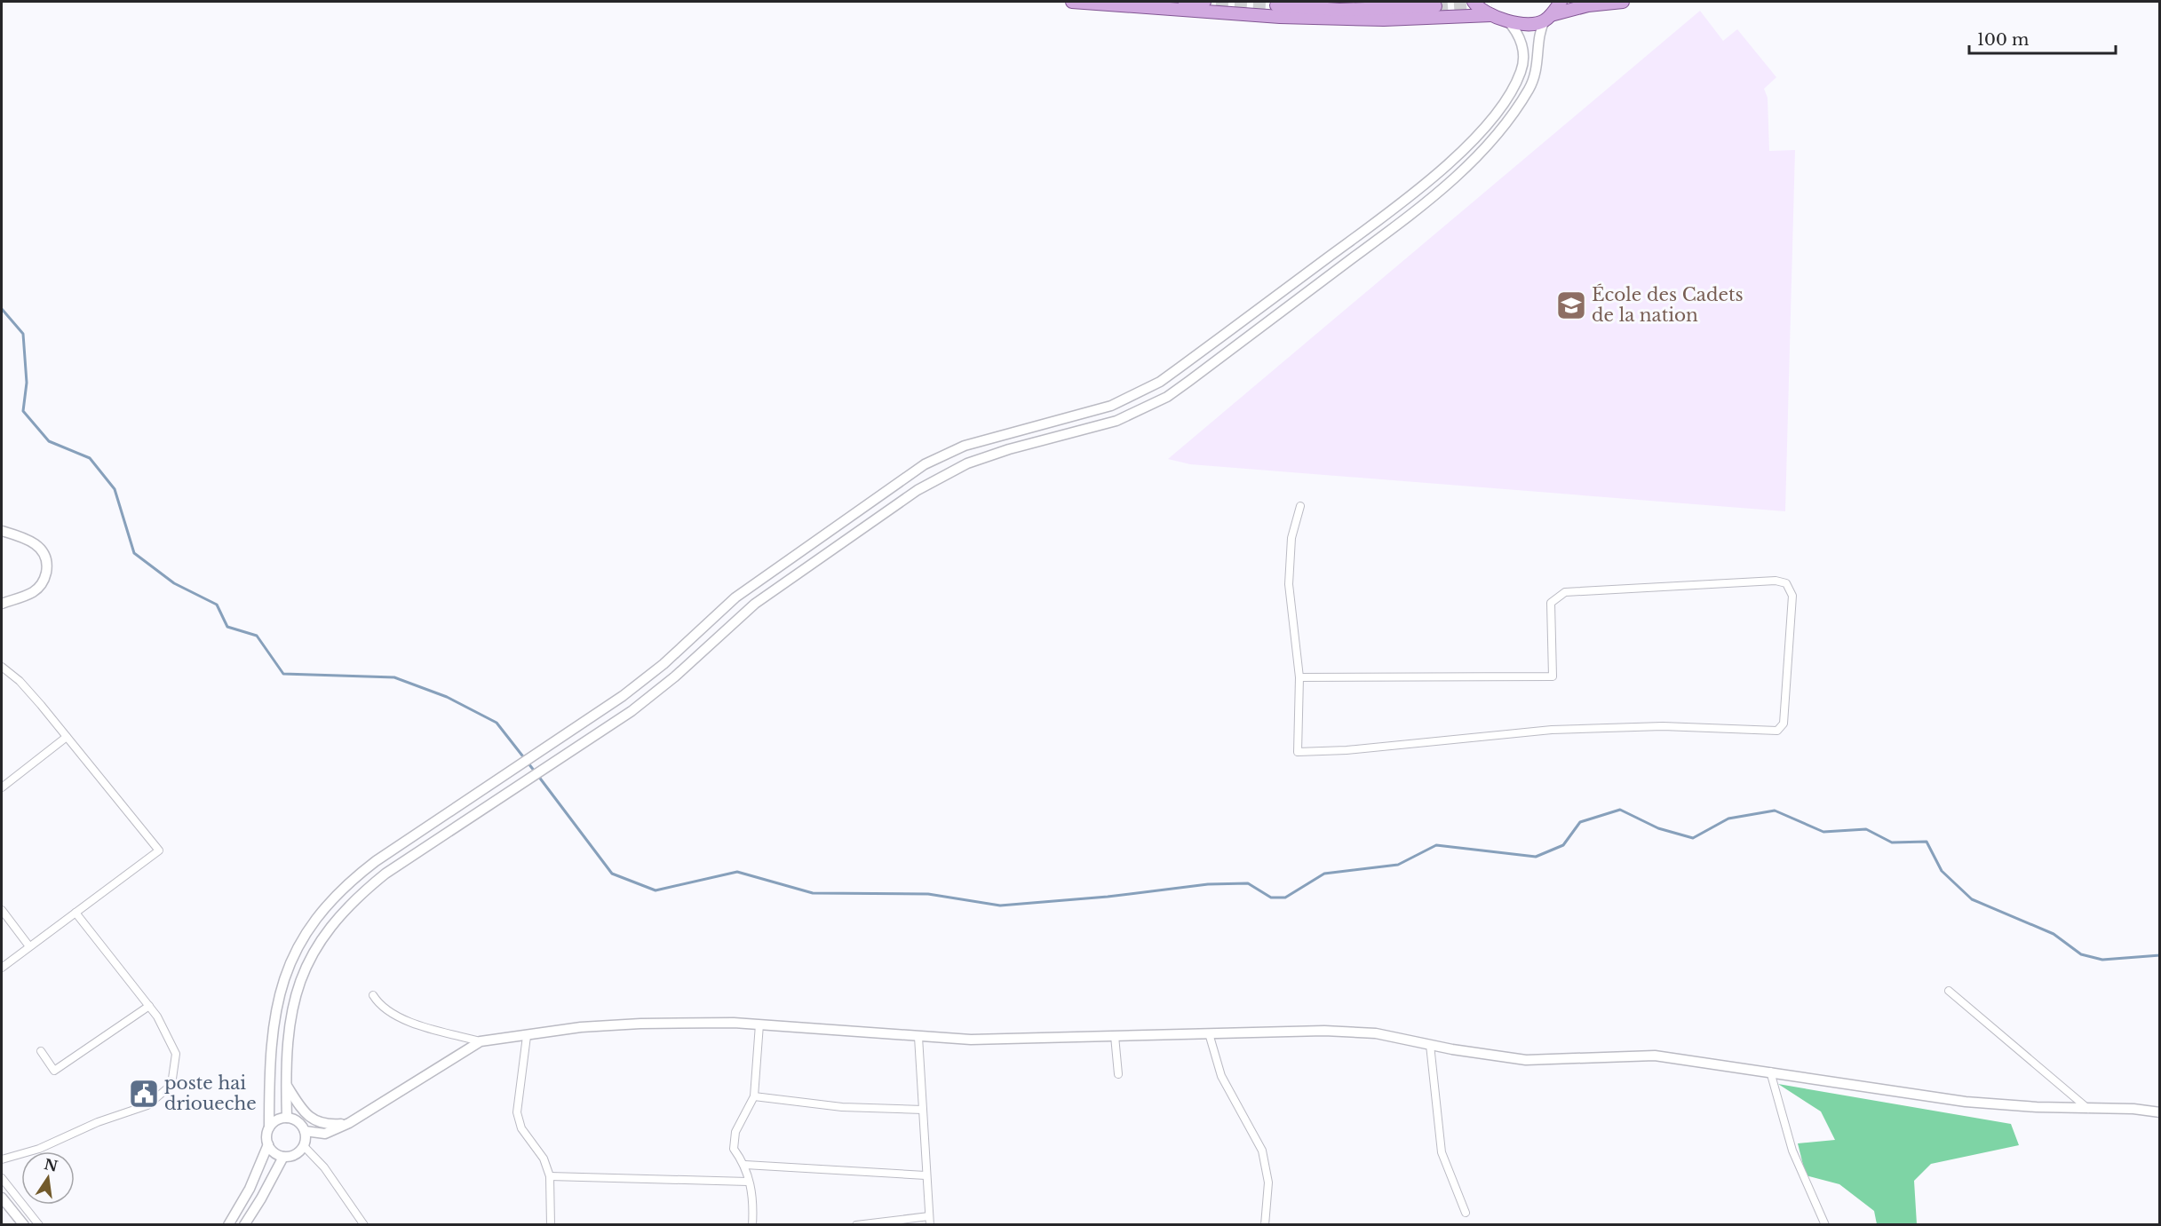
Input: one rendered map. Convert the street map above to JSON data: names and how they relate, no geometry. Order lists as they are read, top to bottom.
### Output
{
  "places": {
    "school or university": ["École des Cadets de la nation"],
    "public building": ["poste hai drioueche"]
  },
  "scale_bar": "100 m",
  "north": "top"
}
